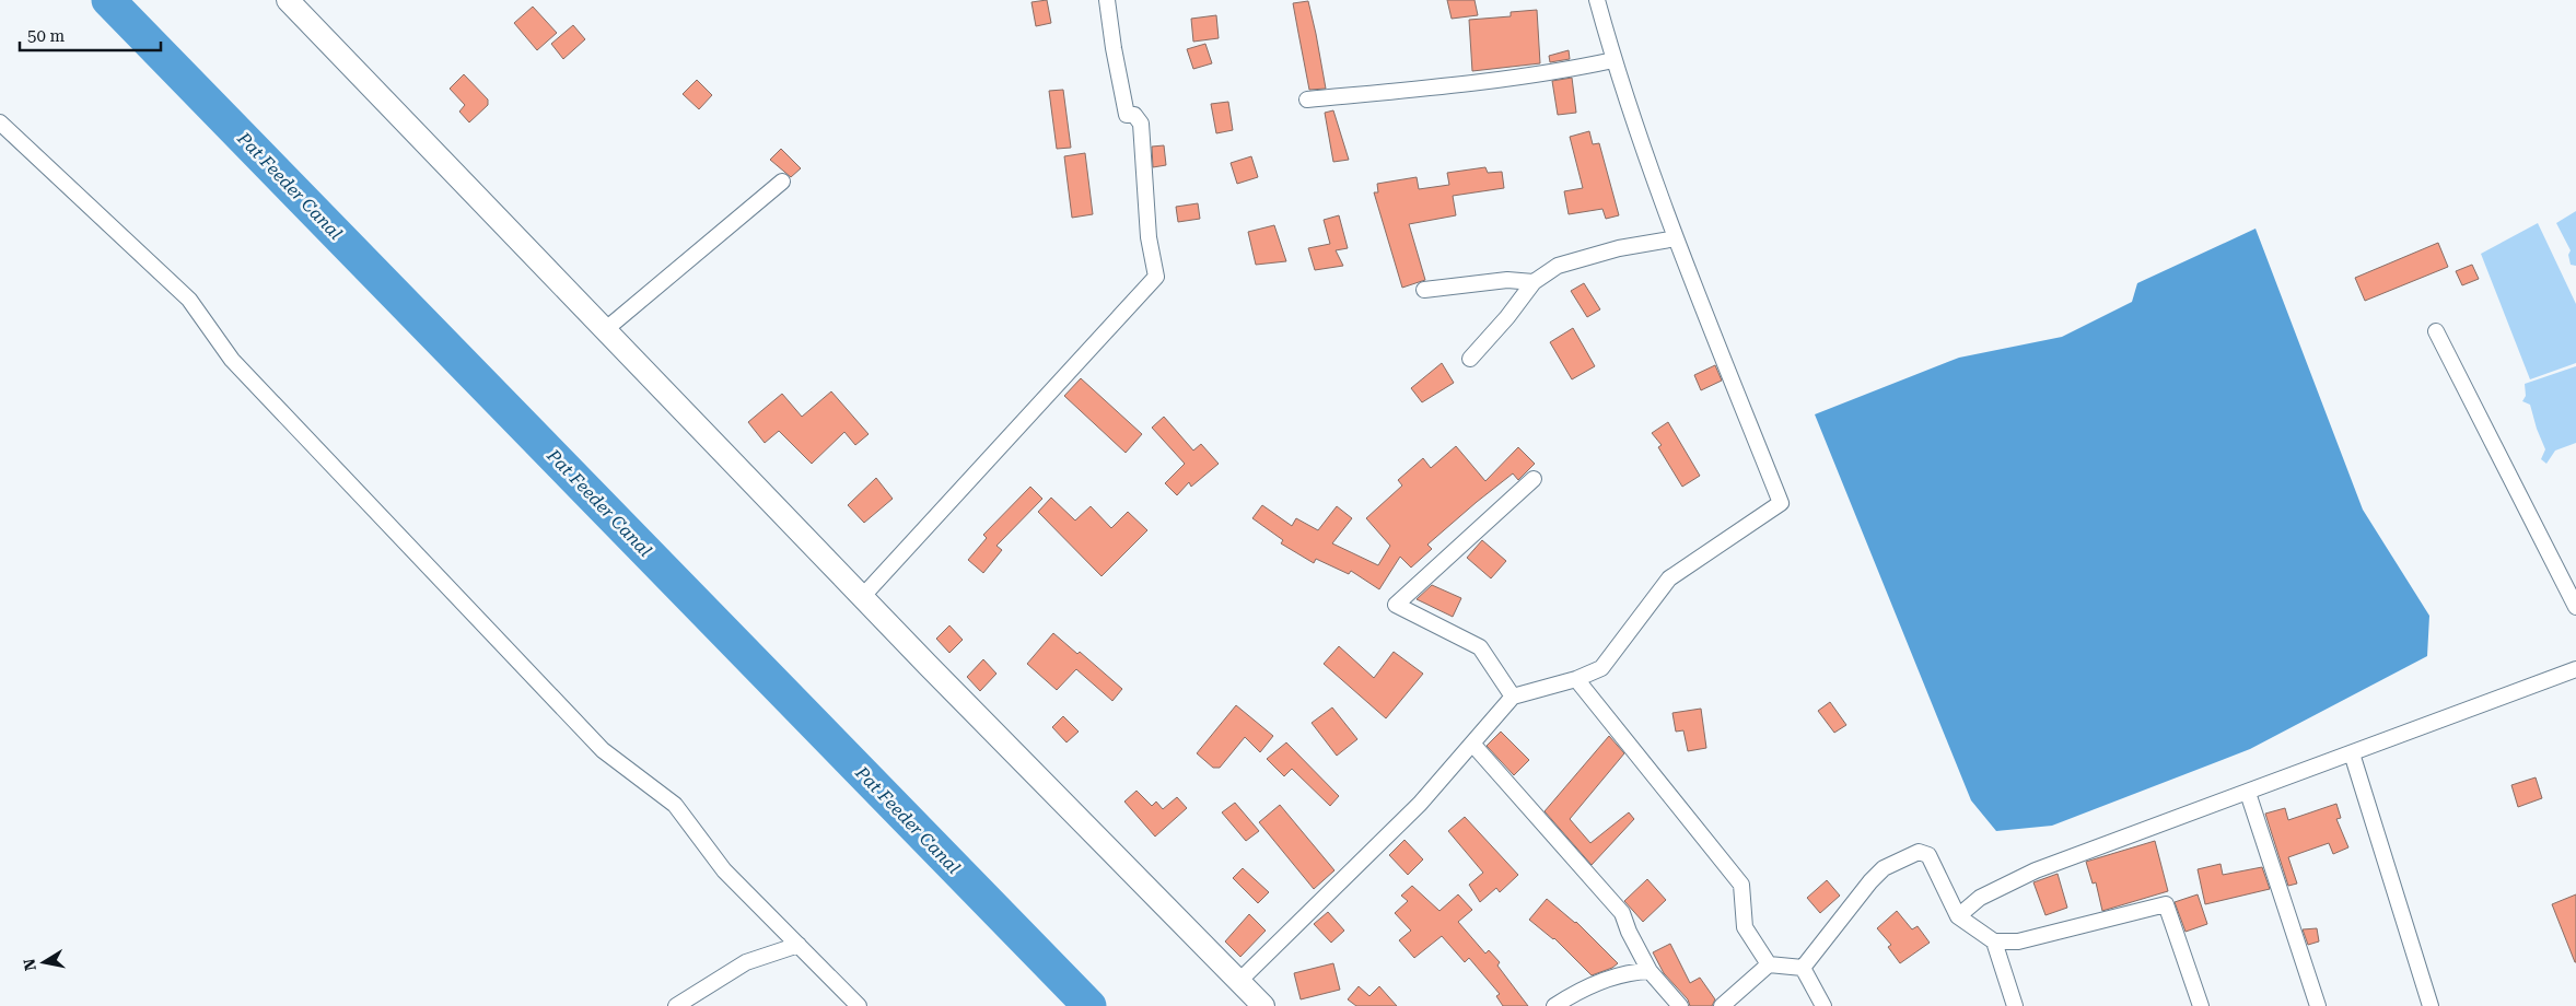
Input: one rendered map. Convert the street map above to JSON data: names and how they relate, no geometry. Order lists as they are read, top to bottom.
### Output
{
  "water": ["Pat Feeder Canal"],
  "scale_bar": "50 m",
  "north": "left"
}
